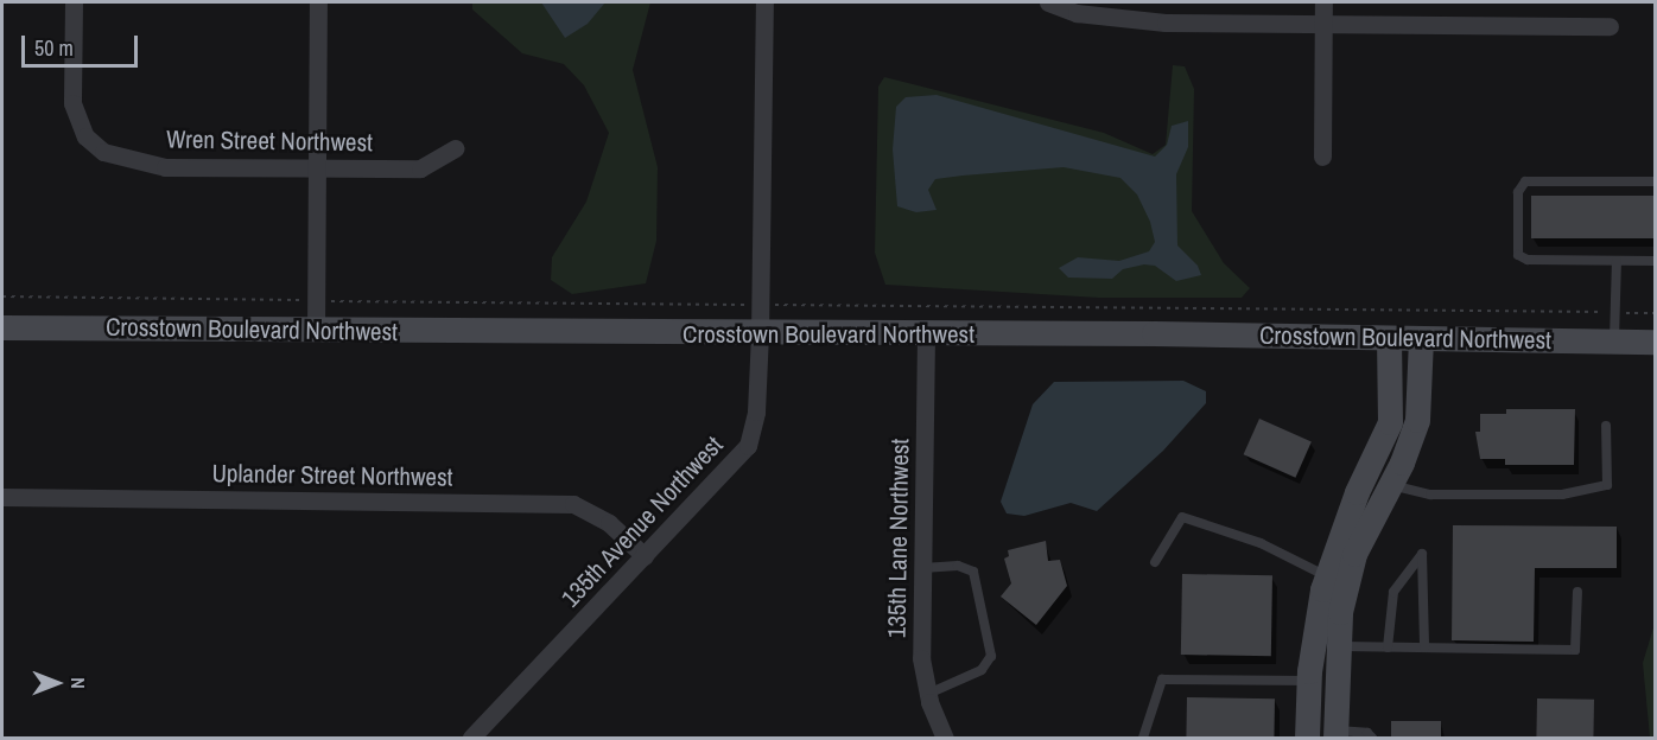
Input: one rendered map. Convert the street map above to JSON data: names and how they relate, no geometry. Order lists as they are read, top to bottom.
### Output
{
  "streets": {
    "street": [
      "Wren Street Northwest",
      "Crosstown Boulevard Northwest",
      "Uplander Street Northwest",
      "135th Avenue Northwest",
      "135th Lane Northwest"
    ]
  },
  "crossings": [
    ["Crosstown Boulevard Northwest", "135th Avenue Northwest"],
    ["Crosstown Boulevard Northwest", "135th Lane Northwest"],
    ["Uplander Street Northwest", "135th Avenue Northwest"]
  ],
  "scale_bar": "50 m",
  "north": "right"
}
